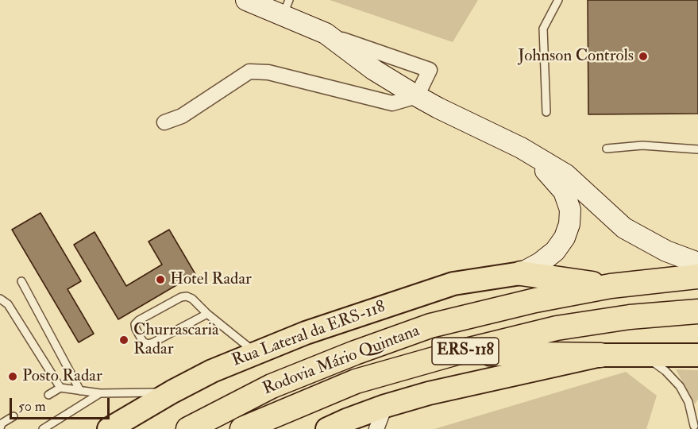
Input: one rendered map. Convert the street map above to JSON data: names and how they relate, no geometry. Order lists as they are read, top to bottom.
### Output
{
  "streets": {
    "highway": ["ERS-118", "Rodovia Mário Quintana"],
    "main road": ["Rua Lateral da ERS-118"]
  },
  "places": [
    "Johnson Controls",
    "Hotel Radar",
    "Churrascaria Radar",
    "Posto Radar"
  ],
  "scale_bar": "50 m"
}
